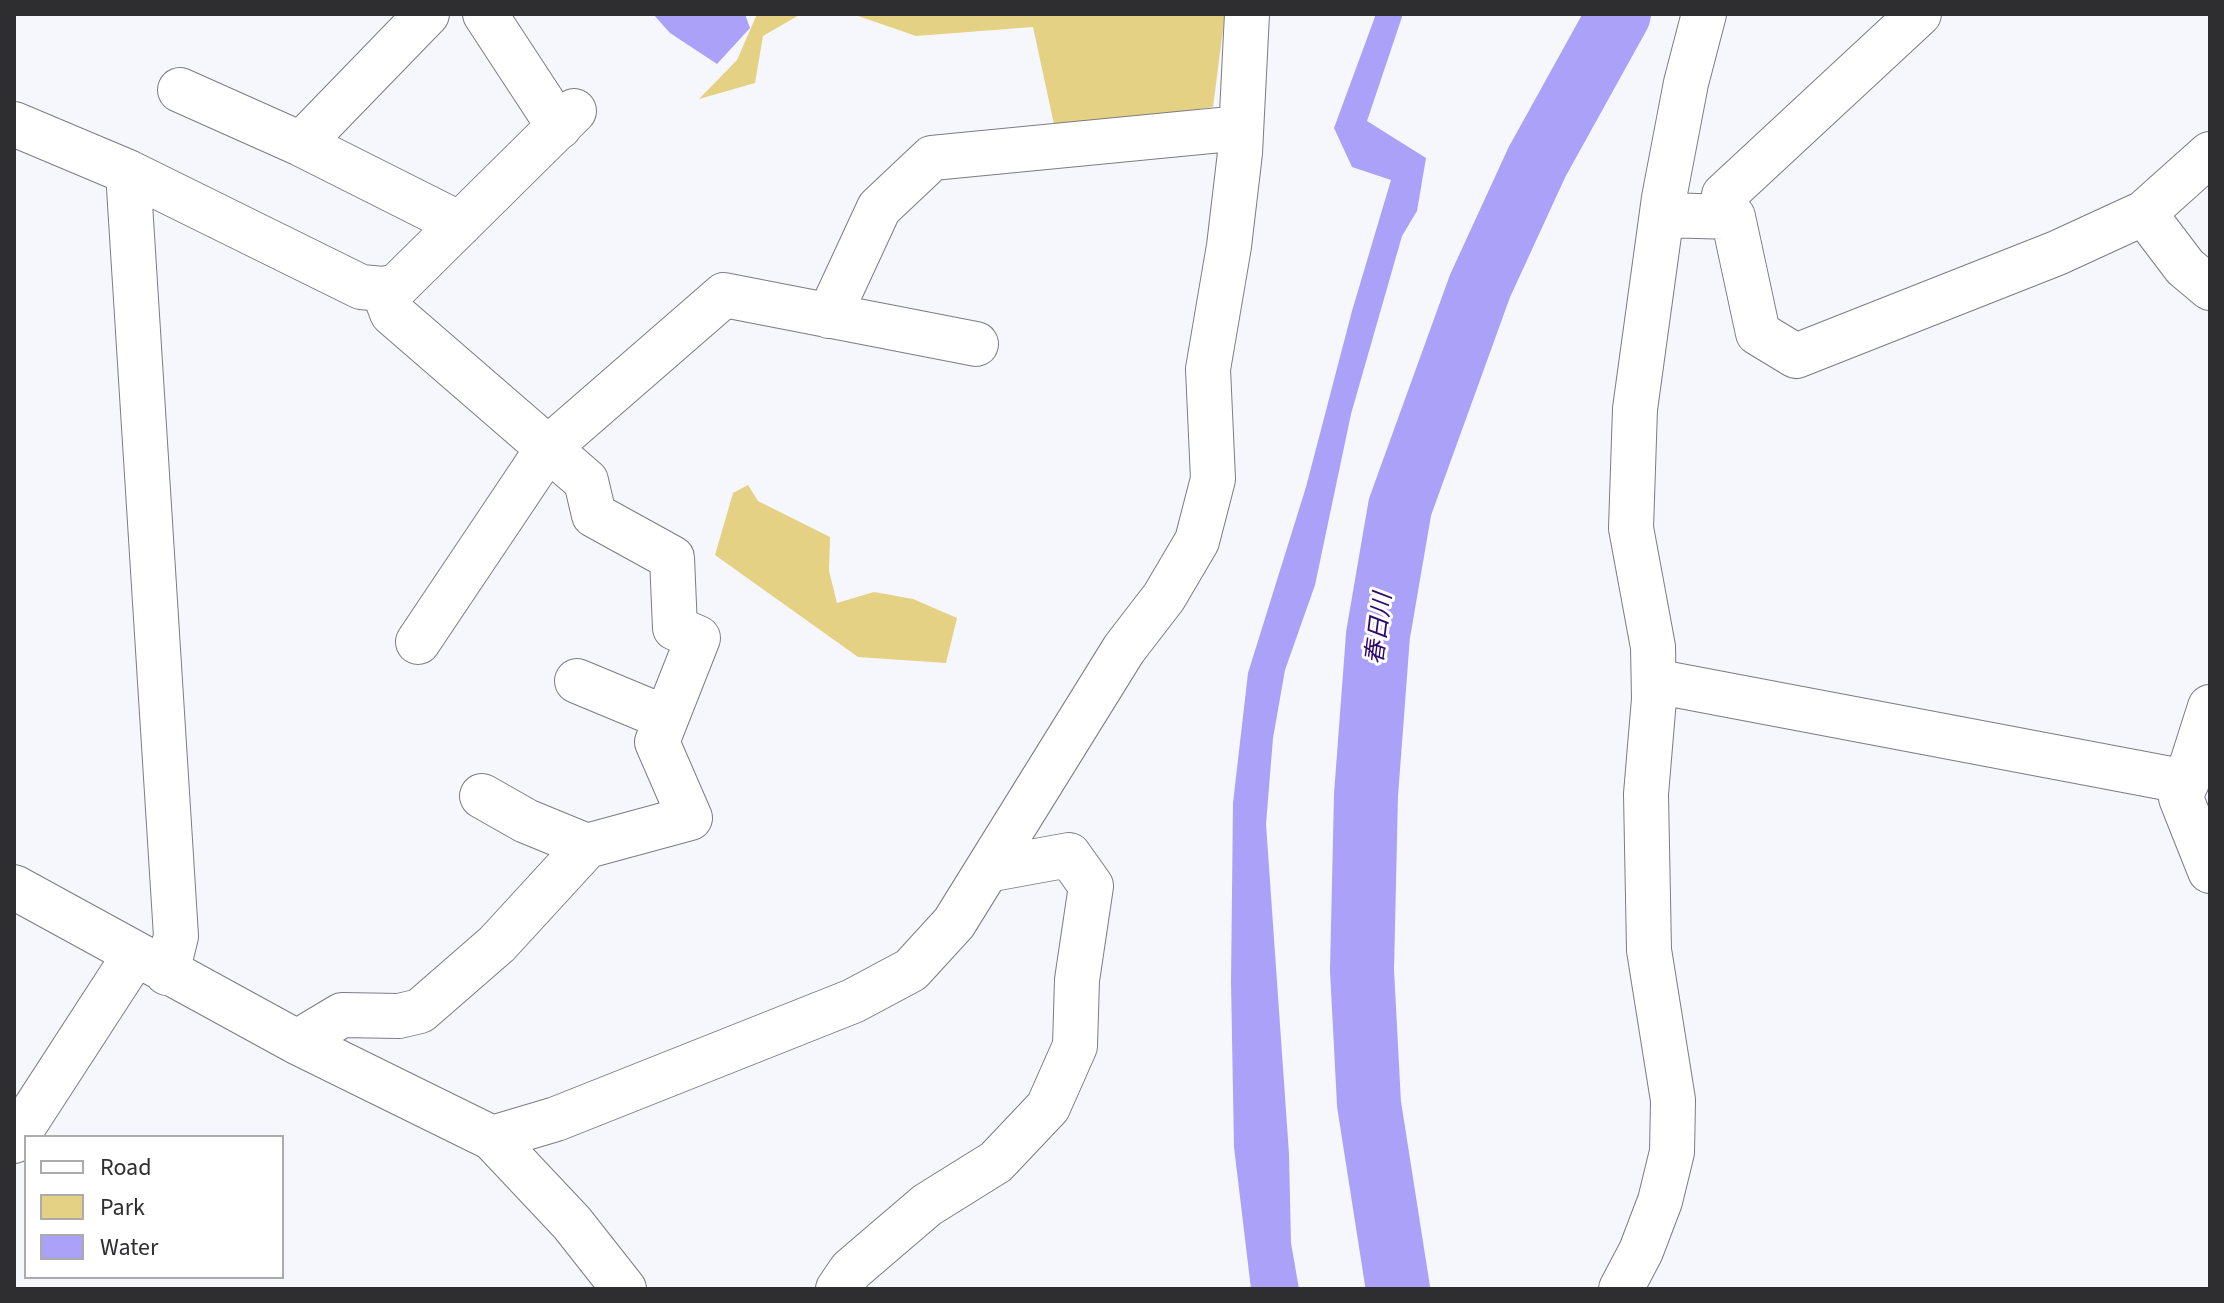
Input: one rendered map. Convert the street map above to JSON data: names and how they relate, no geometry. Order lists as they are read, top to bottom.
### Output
{
  "water": ["春日川"],
  "legend": ["Road", "Park", "Water"]
}
